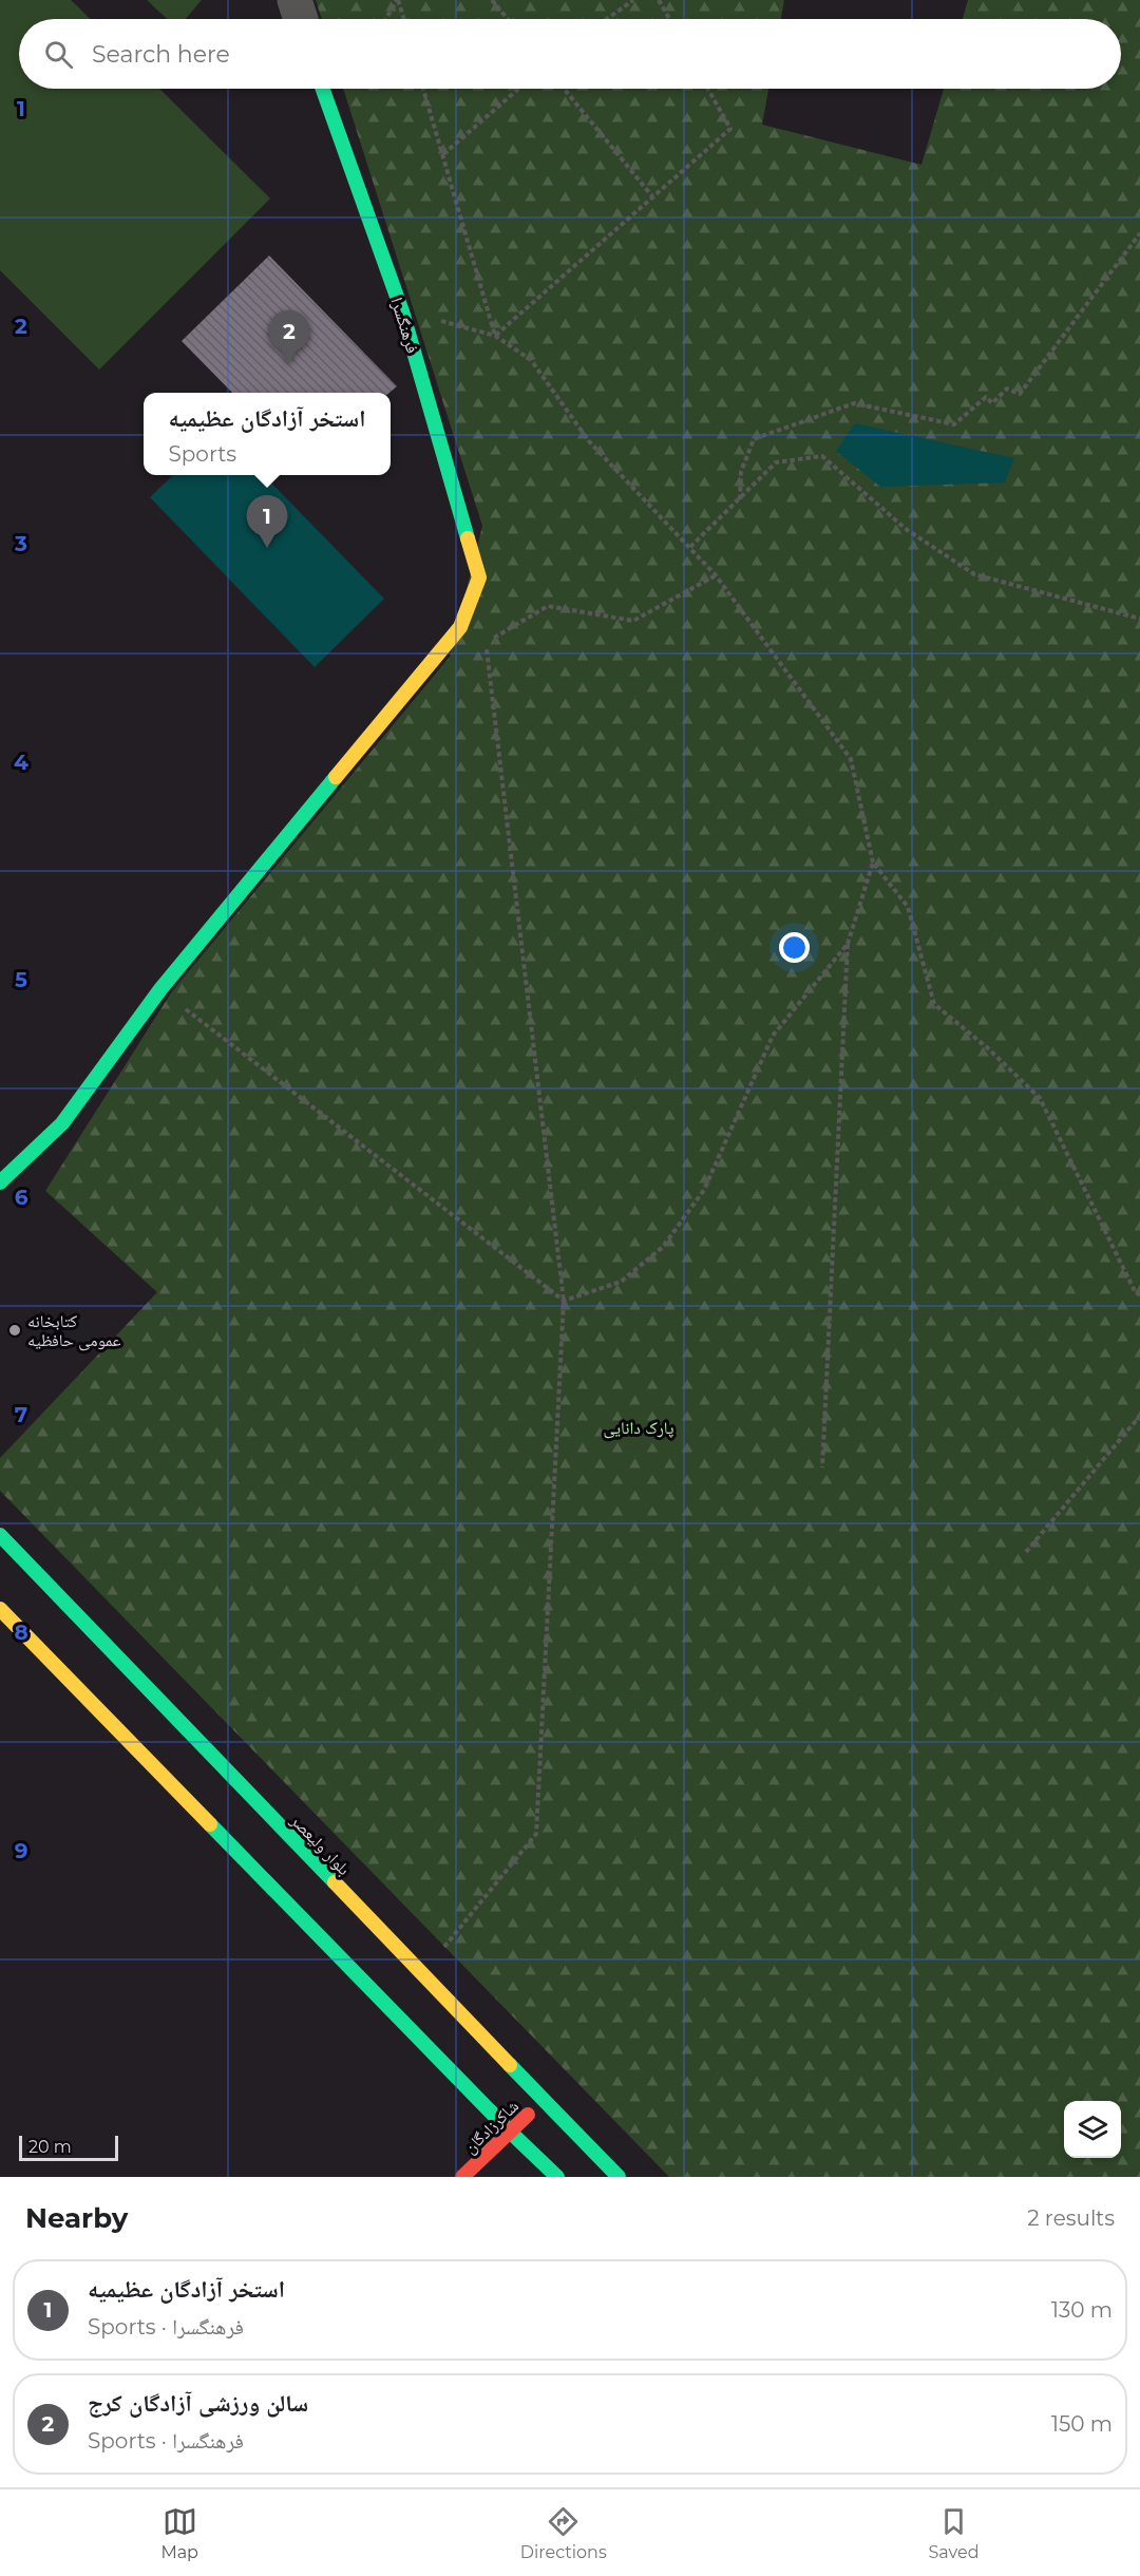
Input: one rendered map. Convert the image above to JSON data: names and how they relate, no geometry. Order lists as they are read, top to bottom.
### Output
{
  "streets": {
    "street": ["فرهنگسرا", "بلوار ولیعصر", "شاکرزادگان"]
  },
  "crossings": [
    ["بلوار ولیعصر", "شاکرزادگان"]
  ],
  "parks": ["پارک دانایی"],
  "places": ["کتابخانه عمومی حافظیه"],
  "scale_bar": "20 m",
  "page": {
    "search": "Search here",
    "pins": ["2", "1"],
    "popup": ["استخر آزادگان عظیمیه", "Sports"],
    "scale": "20 m",
    "heading": ["Nearby", "2 results"],
    "list": [
      {
        "mark": "1",
        "name": "استخر آزادگان عظیمیه",
        "note": "Sports · فرهنگسرا",
        "value": "130 m"
      },
      {
        "mark": "2",
        "name": "سالن ورزشی آزادگان کرج",
        "note": "Sports · فرهنگسرا",
        "value": "150 m"
      }
    ],
    "nav": ["Map", "Directions", "Saved"]
  },
  "grid": {
    "rows": [
      "1",
      "2",
      "3",
      "4",
      "5",
      "6",
      "7",
      "8",
      "9"
    ]
  }
}
